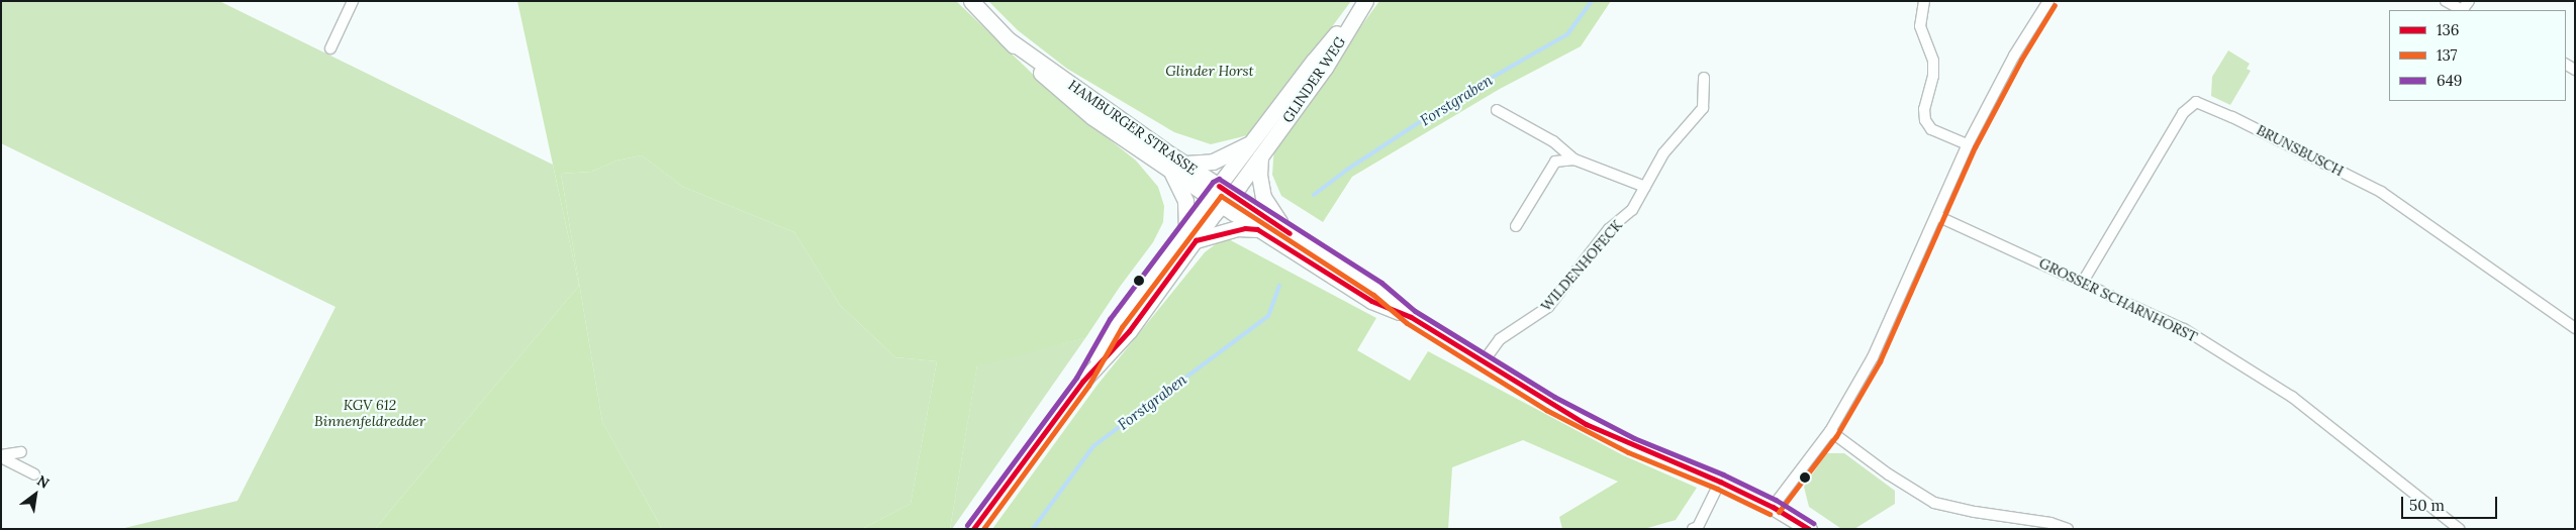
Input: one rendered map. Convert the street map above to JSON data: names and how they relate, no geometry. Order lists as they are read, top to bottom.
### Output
{
  "streets": {
    "main road": ["GLINDER WEG", "HAMBURGER STRASSE"],
    "street": ["BRUNSBUSCH", "WILDENHOFECK", "GROSSER SCHARNHORST"]
  },
  "crossings": [
    ["GLINDER WEG", "HAMBURGER STRASSE"],
    ["HAMBURGER STRASSE", "WILDENHOFECK"],
    ["BRUNSBUSCH", "GROSSER SCHARNHORST"]
  ],
  "water": ["Forstgraben"],
  "parks": ["Glinder Horst", "KGV 612 Binnenfeldredder"],
  "lines": ["transit line 137", "transit line 649", "transit line 136"],
  "legend": ["136", "137", "649"],
  "scale_bar": "50 m",
  "north": "top right"
}
